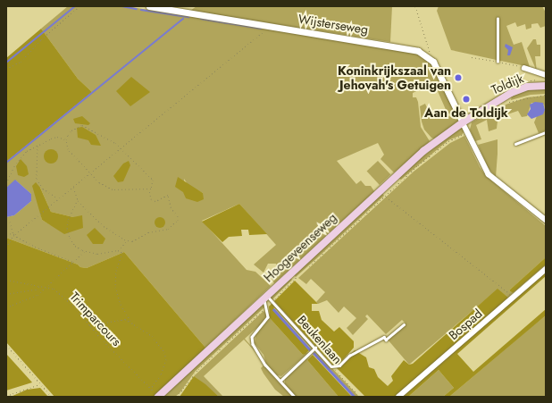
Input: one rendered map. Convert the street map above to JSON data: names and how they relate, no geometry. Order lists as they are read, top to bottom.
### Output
{
  "streets": {
    "main road": ["Toldijk", "Hoogeveenseweg"],
    "street": ["Wijsterseweg", "Bospad"],
    "lane": ["Beukenlaan"],
    "path": ["Trimparcours"]
  },
  "crossings": [
    ["Wijsterseweg", "Toldijk"],
    ["Wijsterseweg", "Hoogeveenseweg"],
    ["Toldijk", "Hoogeveenseweg"],
    ["Hoogeveenseweg", "Trimparcours"],
    ["Hoogeveenseweg", "Beukenlaan"]
  ],
  "places": ["Koninkrijkszaal van Jehovah's Getuigen", "Aan de Toldijk"]
}
